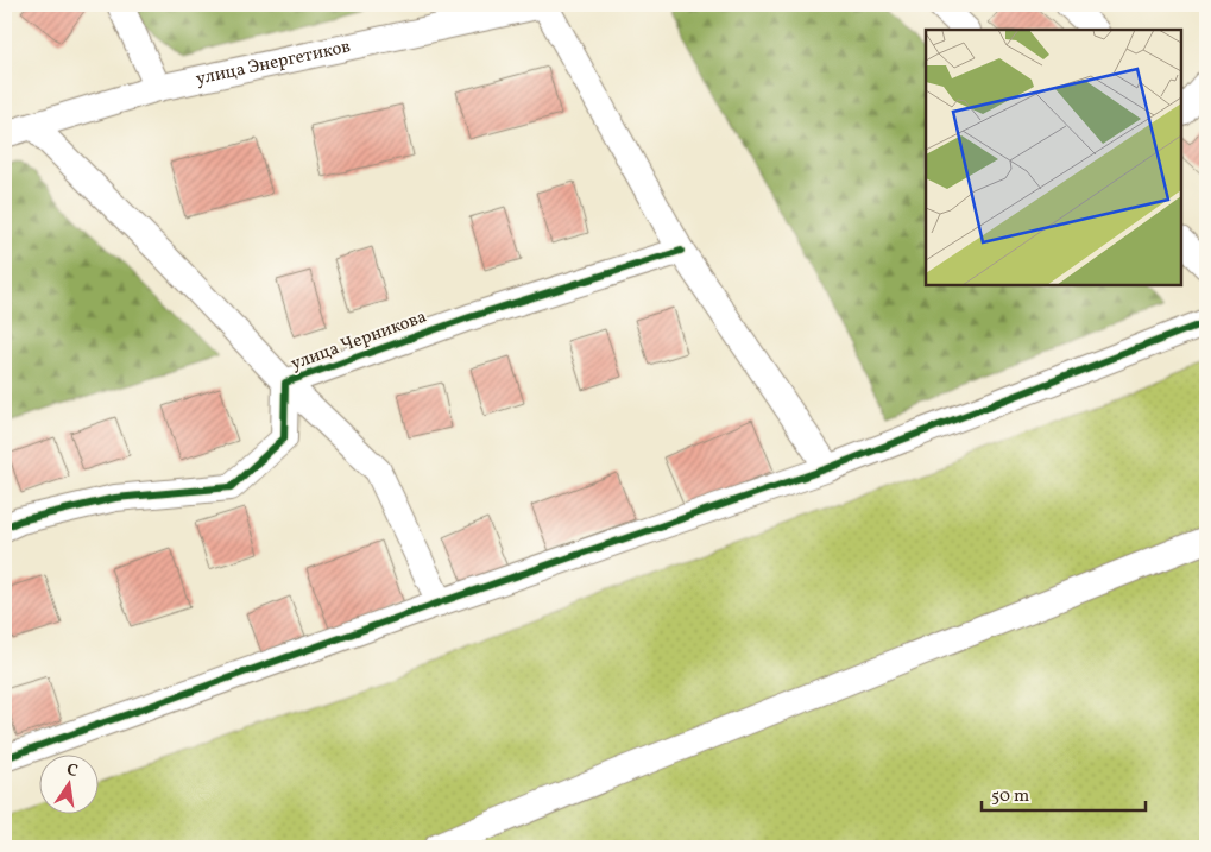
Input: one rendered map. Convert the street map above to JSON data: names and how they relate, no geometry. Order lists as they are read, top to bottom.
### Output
{
  "streets": {
    "street": ["улица Энергетиков", "улица Черникова"]
  },
  "crossings": [
    ["улица Энергетиков", "улица Черникова"]
  ],
  "scale_bar": "50 m",
  "north": "top"
}
